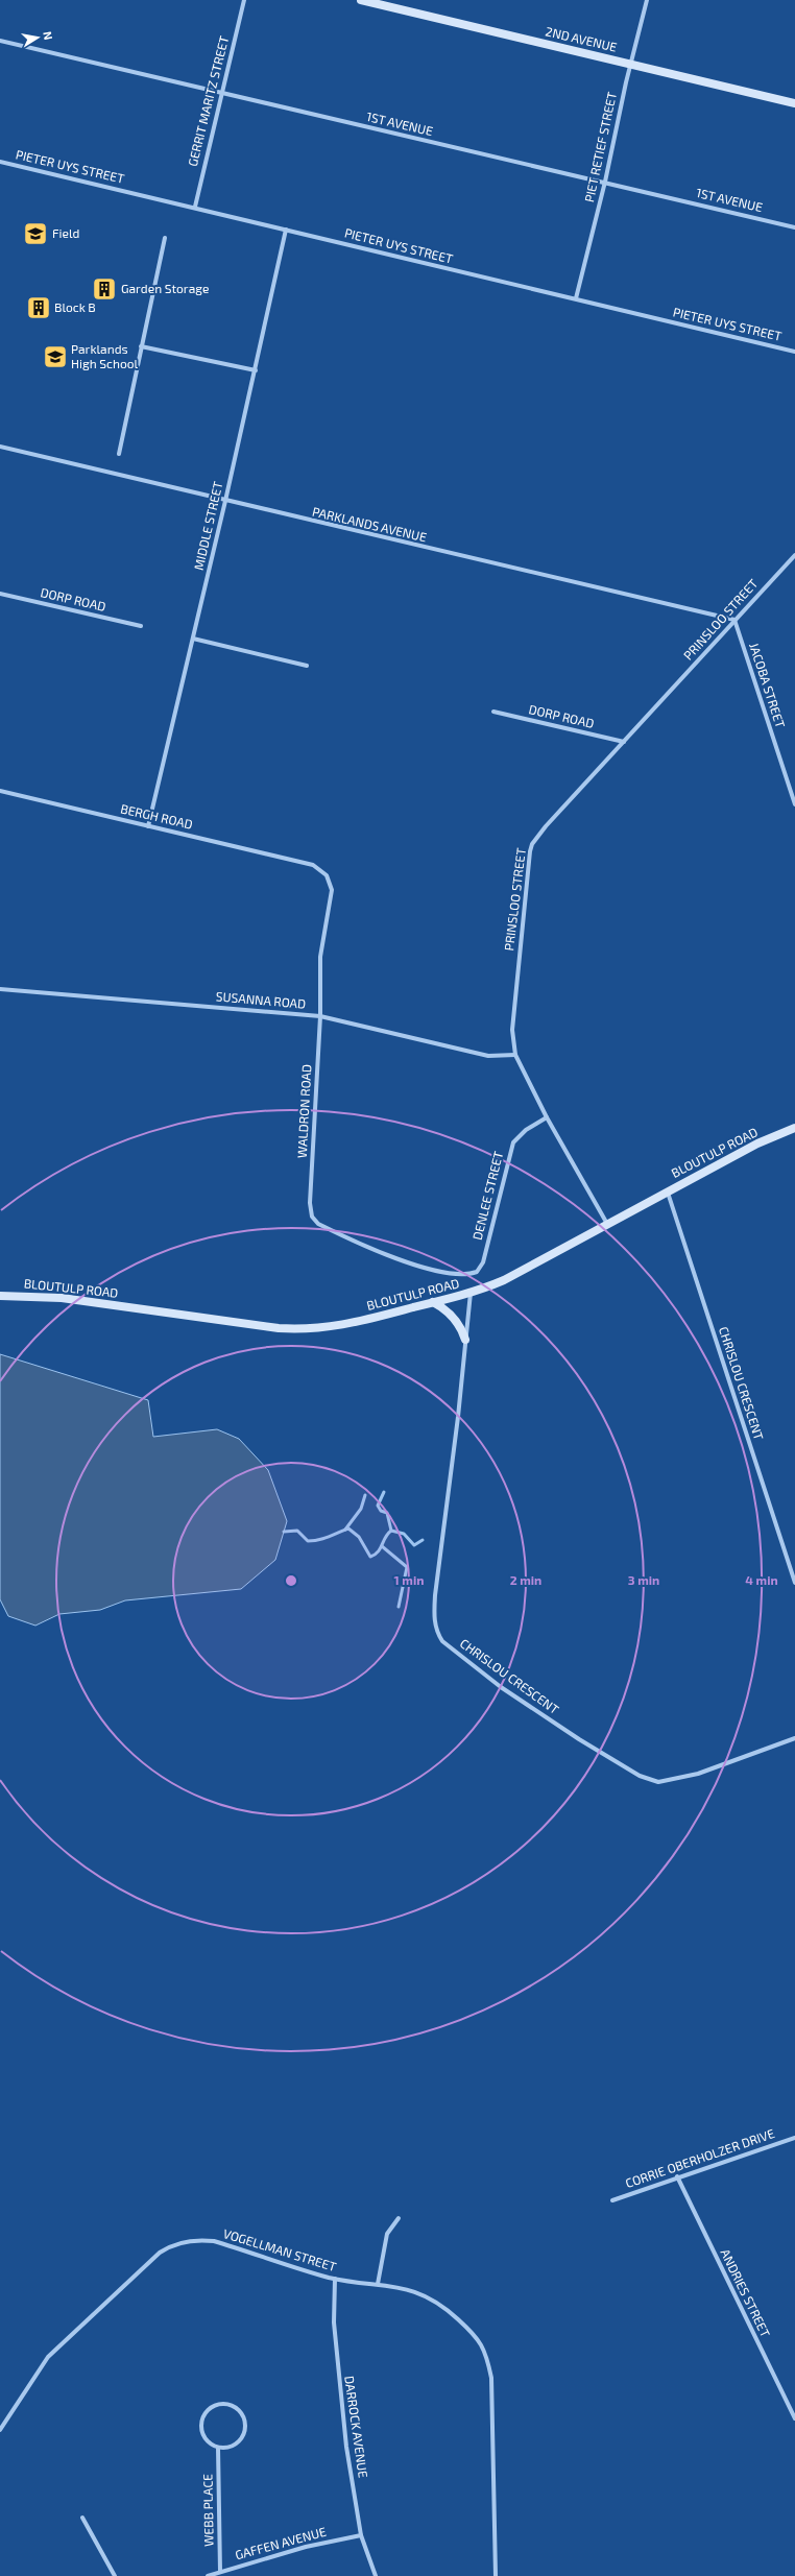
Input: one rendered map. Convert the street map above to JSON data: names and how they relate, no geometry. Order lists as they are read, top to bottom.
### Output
{
  "streets": {
    "street": [
      "2ND AVENUE",
      "GERRIT MARITZ STREET",
      "1ST AVENUE",
      "PIET RETIEF STREET",
      "PIETER UYS STREET",
      "PARKLANDS AVENUE",
      "MIDDLE STREET",
      "DORP ROAD",
      "PRINSLOO STREET",
      "JACOBA STREET",
      "BERGH ROAD",
      "SUSANNA ROAD",
      "WALDRON ROAD",
      "BLOUTULP ROAD",
      "DENLEE STREET",
      "CHRISLOU CRESCENT",
      "CORRIE OBERHOLZER DRIVE",
      "VOGELLMAN STREET",
      "ANDRIES STREET",
      "DARROCK AVENUE",
      "WEBB PLACE",
      "GAFFEN AVENUE"
    ]
  },
  "crossings": [
    ["2ND AVENUE", "PIET RETIEF STREET"],
    ["GERRIT MARITZ STREET", "1ST AVENUE"],
    ["GERRIT MARITZ STREET", "PIETER UYS STREET"],
    ["1ST AVENUE", "PIET RETIEF STREET"],
    ["PIET RETIEF STREET", "PIETER UYS STREET"],
    ["PIETER UYS STREET", "MIDDLE STREET"],
    ["PARKLANDS AVENUE", "MIDDLE STREET"],
    ["PARKLANDS AVENUE", "PRINSLOO STREET"],
    ["PARKLANDS AVENUE", "JACOBA STREET"],
    ["MIDDLE STREET", "BERGH ROAD"],
    ["DORP ROAD", "PRINSLOO STREET"],
    ["PRINSLOO STREET", "JACOBA STREET"],
    ["PRINSLOO STREET", "SUSANNA ROAD"],
    ["PRINSLOO STREET", "BLOUTULP ROAD"],
    ["PRINSLOO STREET", "DENLEE STREET"],
    ["BERGH ROAD", "WALDRON ROAD"],
    ["SUSANNA ROAD", "WALDRON ROAD"],
    ["WALDRON ROAD", "DENLEE STREET"],
    ["BLOUTULP ROAD", "CHRISLOU CRESCENT"],
    ["CORRIE OBERHOLZER DRIVE", "ANDRIES STREET"],
    ["VOGELLMAN STREET", "DARROCK AVENUE"],
    ["DARROCK AVENUE", "GAFFEN AVENUE"],
    ["WEBB PLACE", "GAFFEN AVENUE"]
  ],
  "places": {
    "school or university": ["Field", "Parklands High School"],
    "building": ["Garden Storage", "Block B"]
  },
  "north": "right",
  "rings": [
    "1 min",
    "2 min",
    "3 min",
    "4 min"
  ]
}
